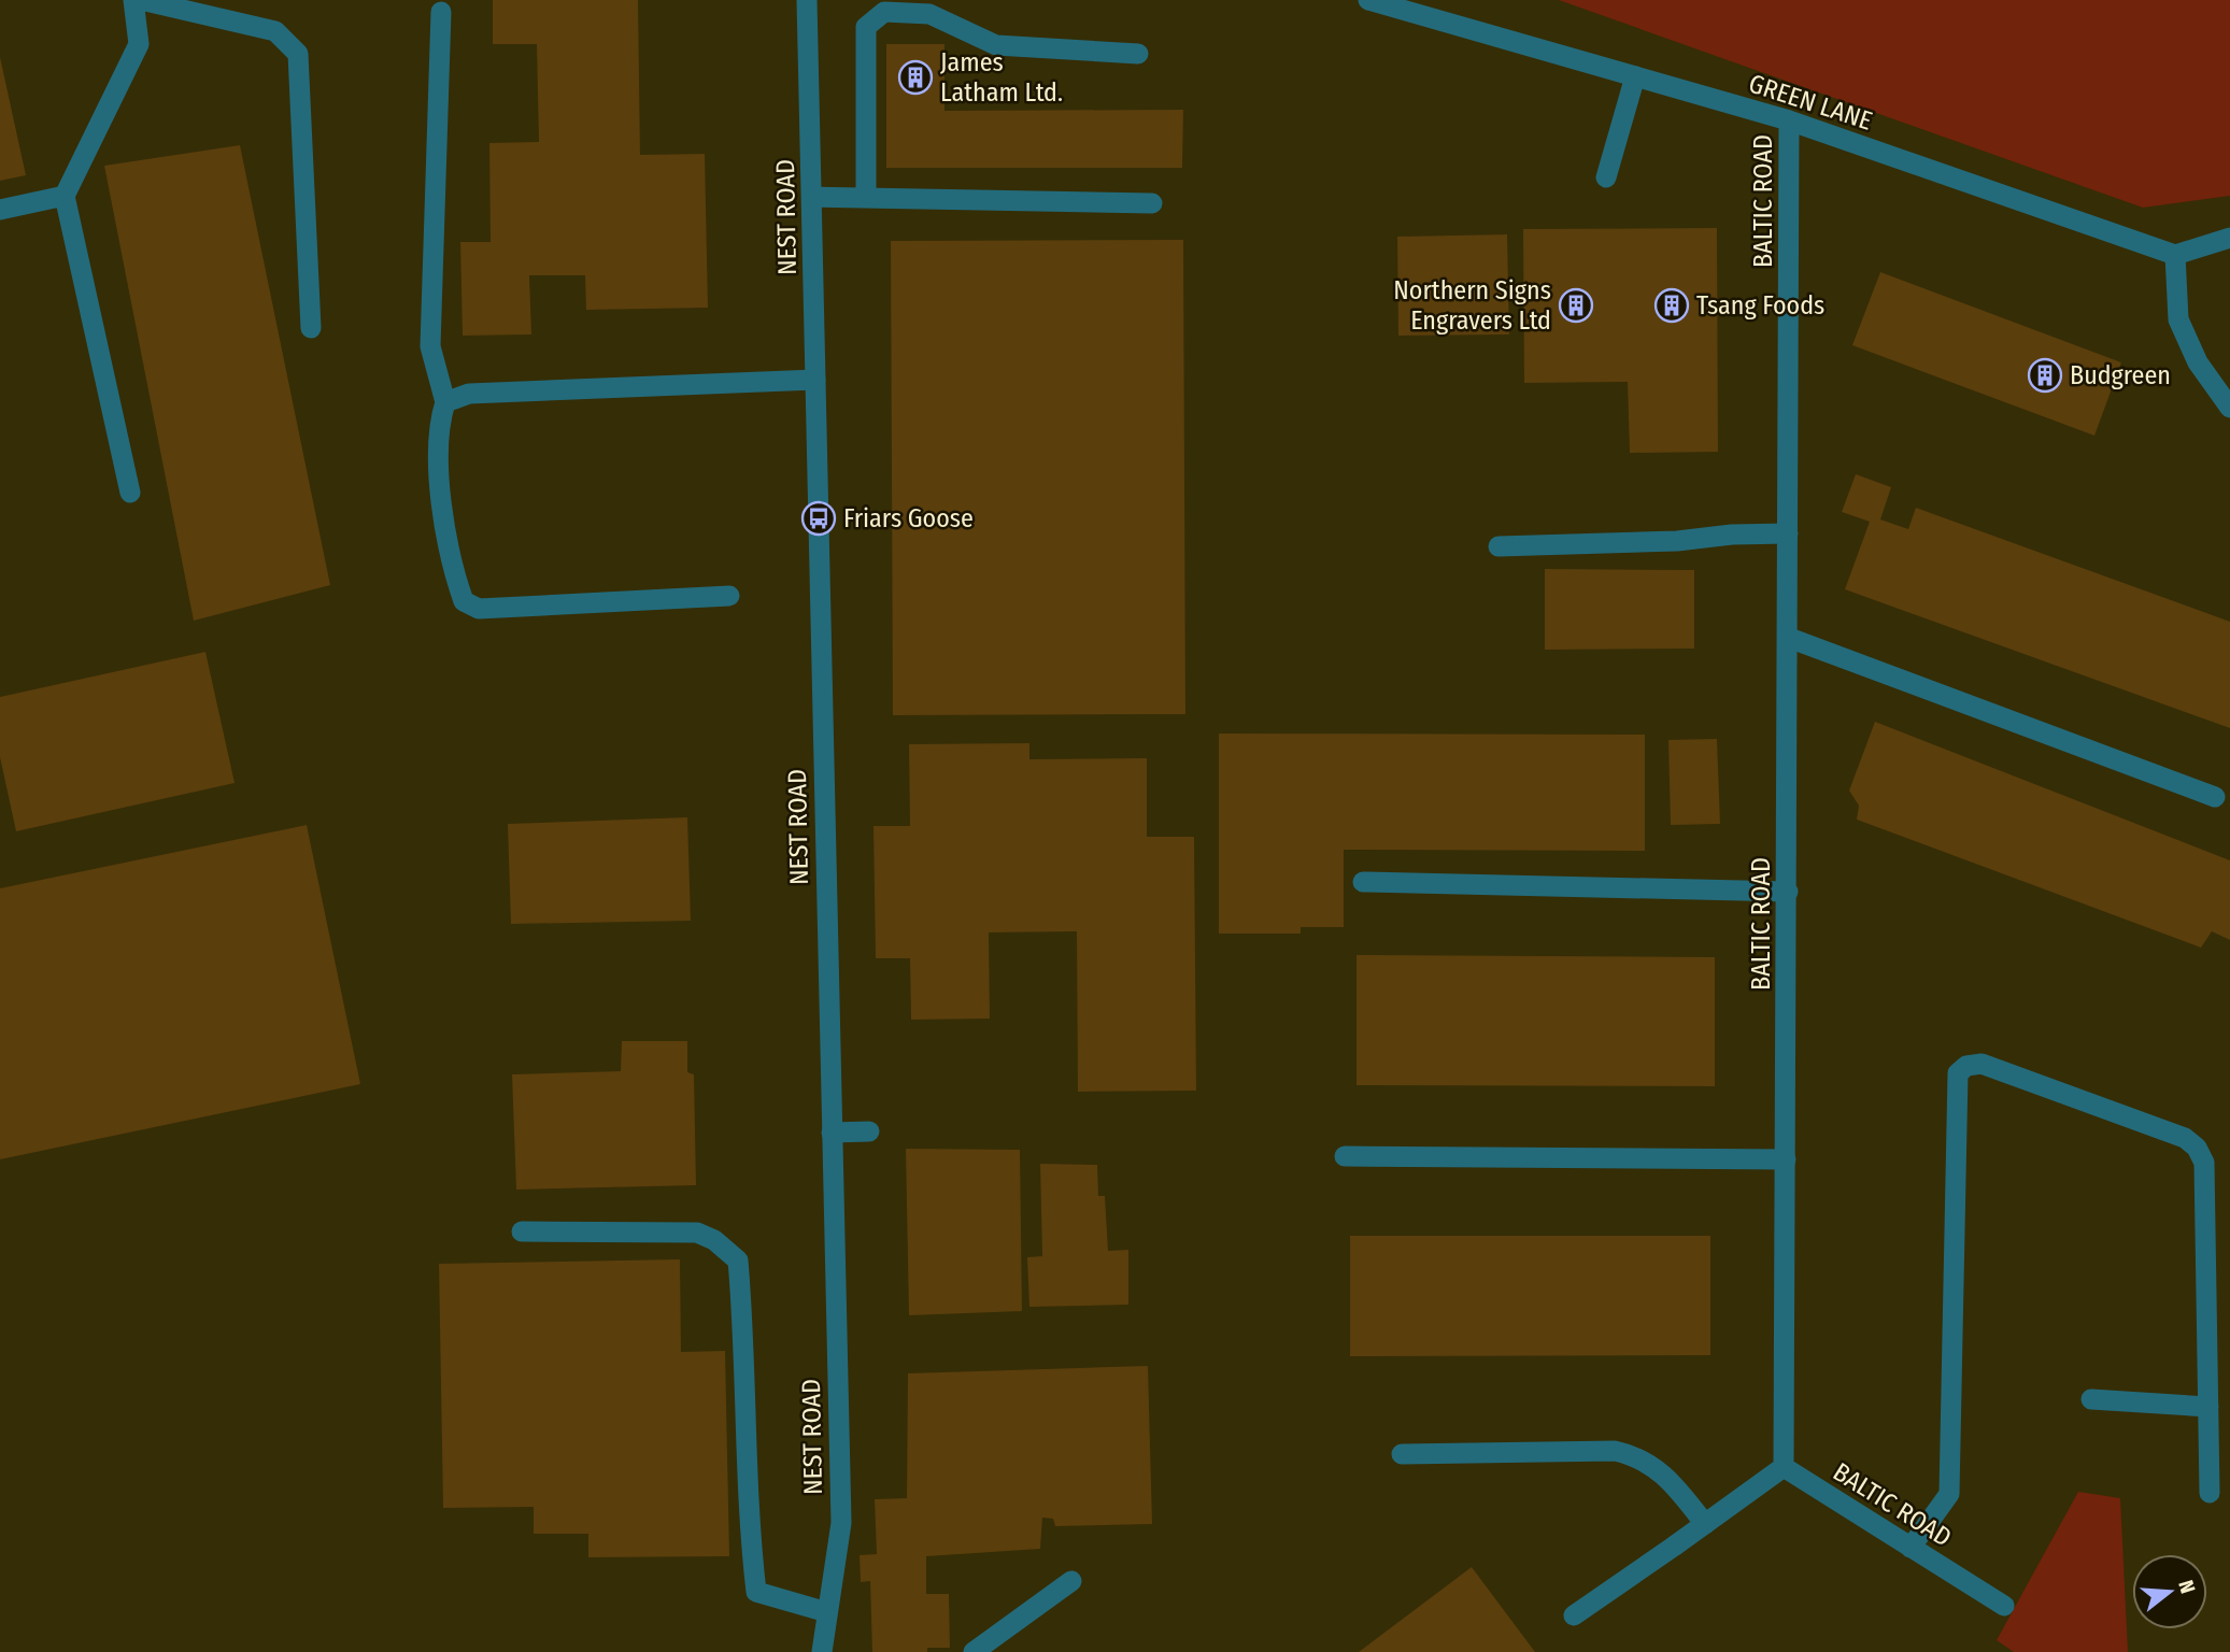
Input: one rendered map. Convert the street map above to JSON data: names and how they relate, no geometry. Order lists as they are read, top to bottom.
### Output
{
  "streets": {
    "street": ["GREEN LANE", "BALTIC ROAD", "NEST ROAD"]
  },
  "crossings": [
    ["GREEN LANE", "BALTIC ROAD"]
  ],
  "places": {
    "building": [
      "James Latham Ltd.",
      "Northern Signs Engravers Ltd",
      "Tsang Foods",
      "Budgreen"
    ],
    "bus stop": ["Friars Goose"]
  },
  "north": "right"
}
